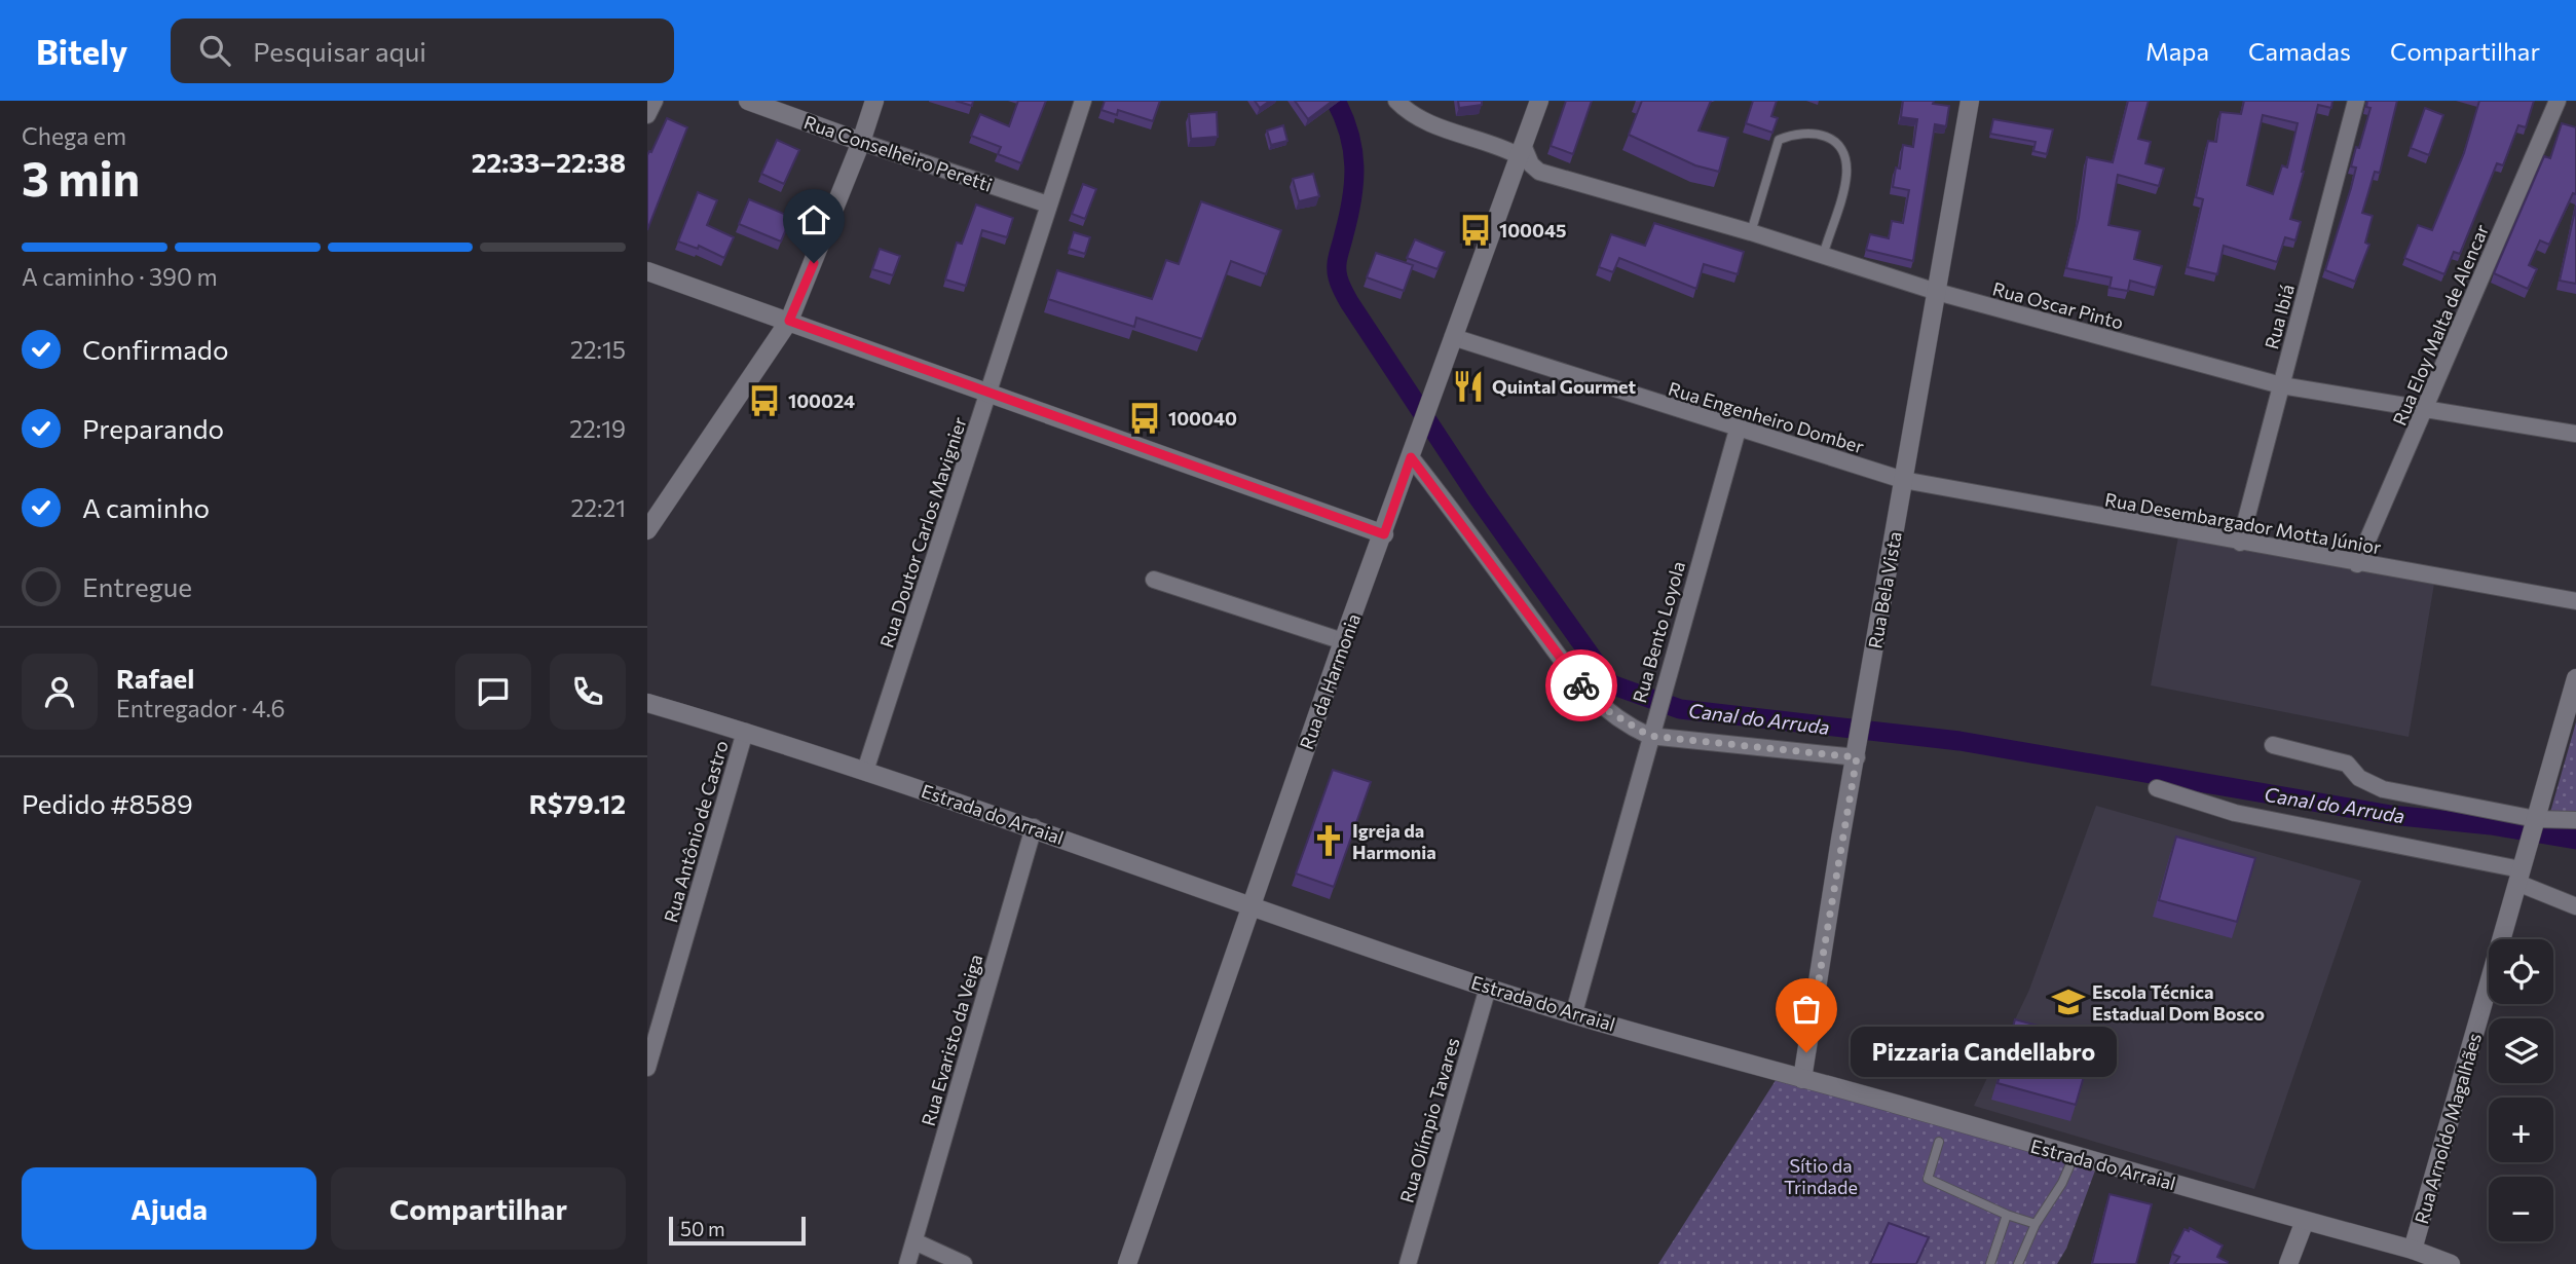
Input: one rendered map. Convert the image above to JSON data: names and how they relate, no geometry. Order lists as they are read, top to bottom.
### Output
{
  "streets": {
    "main road": [
      "Rua Conselheiro Peretti",
      "Rua Bela Vista",
      "Rua da Harmonia",
      "Estrada do Arraial",
      "Rua Arnoldo Magalhães"
    ],
    "street": [
      "Rua Oscar Pinto",
      "Rua Ibiá",
      "Rua Eloy Malta de Alencar",
      "Rua Engenheiro Domber",
      "Rua Desembargador Motta Júnior",
      "Rua Doutor Carlos Mavignier",
      "Rua Bento Loyola",
      "Rua Antônio de Castro",
      "Rua Evaristo da Veiga",
      "Rua Olímpio Tavares"
    ]
  },
  "crossings": [
    ["Rua Conselheiro Peretti", "Rua Doutor Carlos Mavignier"],
    ["Rua Oscar Pinto", "Rua Ibiá"],
    ["Rua Oscar Pinto", "Rua Eloy Malta de Alencar"],
    ["Rua Oscar Pinto", "Rua Bela Vista"],
    ["Rua Ibiá", "Rua Desembargador Motta Júnior"],
    ["Rua Eloy Malta de Alencar", "Rua Desembargador Motta Júnior"],
    ["Rua Engenheiro Domber", "Rua Desembargador Motta Júnior"],
    ["Rua Engenheiro Domber", "Rua Bela Vista"],
    ["Rua Engenheiro Domber", "Rua Bento Loyola"],
    ["Rua Engenheiro Domber", "Rua da Harmonia"],
    ["Rua Desembargador Motta Júnior", "Rua Bela Vista"],
    ["Rua Doutor Carlos Mavignier", "Estrada do Arraial"],
    ["Rua Bela Vista", "Estrada do Arraial"],
    ["Rua Bento Loyola", "Estrada do Arraial"],
    ["Rua da Harmonia", "Estrada do Arraial"],
    ["Estrada do Arraial", "Rua Antônio de Castro"],
    ["Estrada do Arraial", "Rua Evaristo da Veiga"],
    ["Estrada do Arraial", "Rua Olímpio Tavares"],
    ["Estrada do Arraial", "Rua Arnoldo Magalhães"]
  ],
  "water": ["Canal do Arruda"],
  "parks": ["Sítio da Trindade"],
  "places": {
    "bus stop": ["100045", "100024", "100040"],
    "restaurant": ["Quintal Gourmet"],
    "church": ["Igreja da Harmonia"],
    "school or university": ["Escola Técnica Estadual Dom Bosco"],
    "other": ["Pizzaria Candellabro"]
  },
  "scale_bar": "50 m",
  "page": {
    "header": "Bitely",
    "search": "Pesquisar aqui",
    "nav": ["Mapa", "Camadas", "Compartilhar"],
    "heading": ["3 min", "Chega em", "22:33–22:38"],
    "panel": [
      "Rafael",
      "Entregador · 4.6",
      "Pedido #8589",
      "R$79.12"
    ],
    "bar": "A caminho · 390 m",
    "list": [
      ["Confirmado", "22:15"],
      ["Preparando", "22:19"],
      ["A caminho", "22:21"],
      "Entregue"
    ],
    "map_buttons": ["+", "−"],
    "bubble": "Pizzaria Candellabro",
    "buttons": ["Ajuda", "Compartilhar"],
    "scale": "50 m"
  }
}
